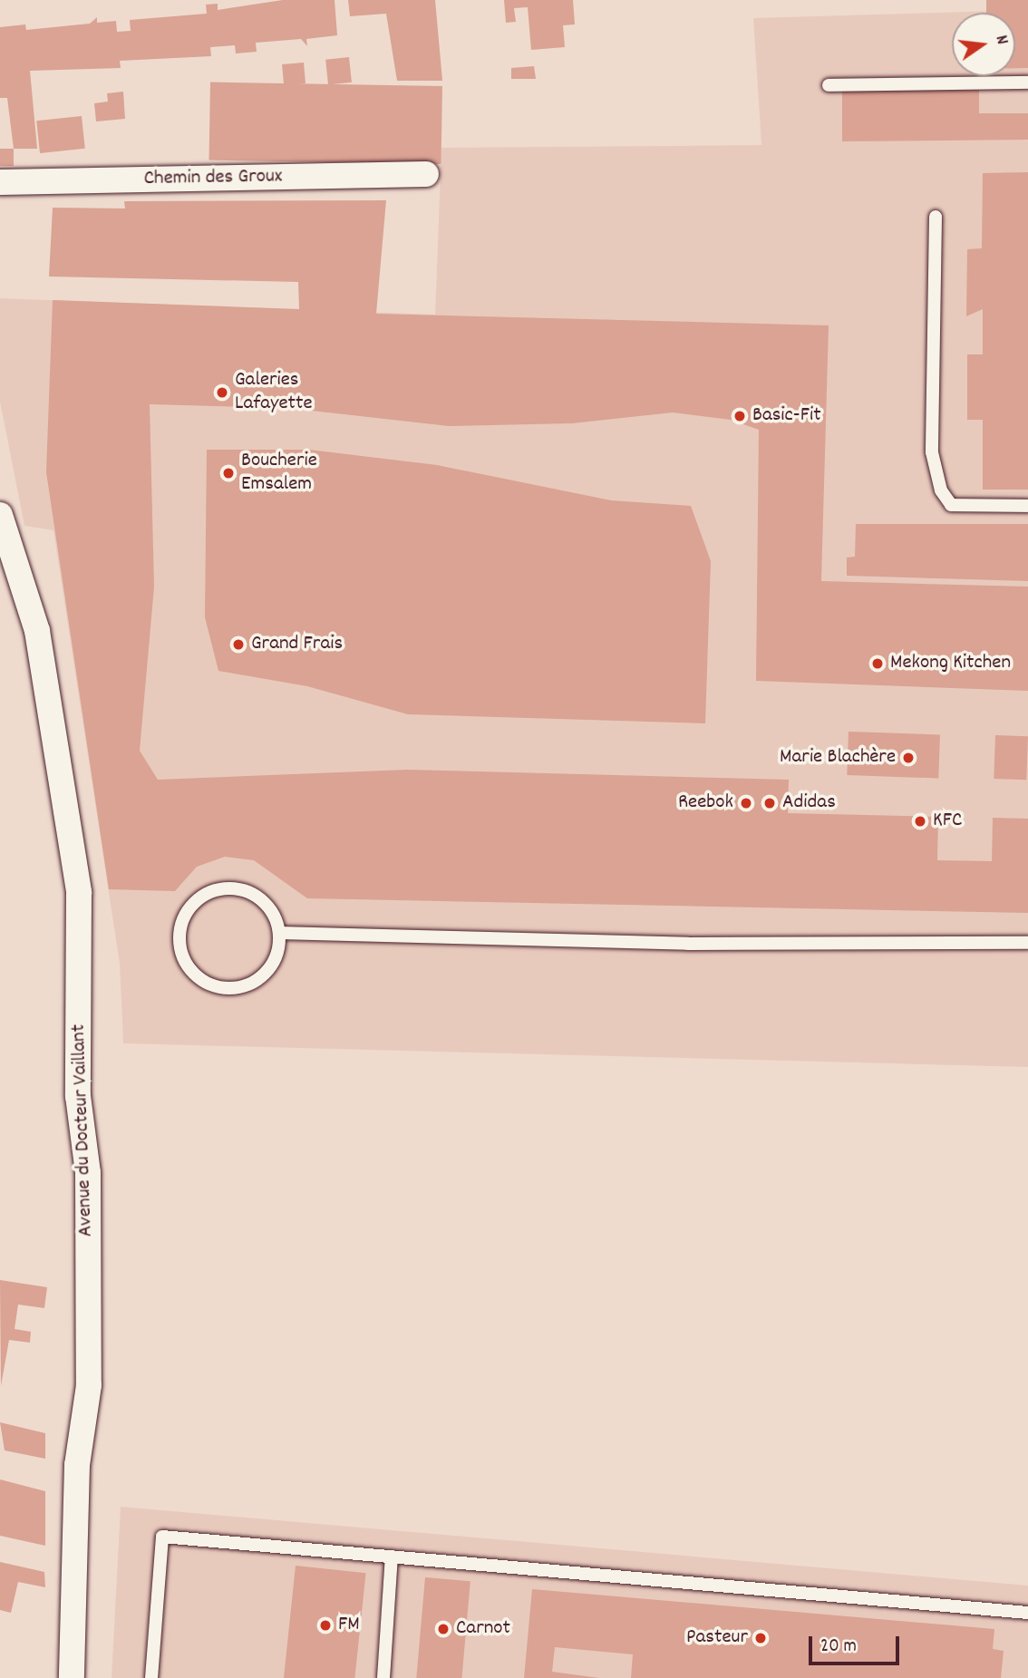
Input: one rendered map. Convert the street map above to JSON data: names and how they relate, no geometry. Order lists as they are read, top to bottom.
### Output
{
  "streets": {
    "street": ["Chemin des Groux", "Avenue du Docteur Vaillant"]
  },
  "places": [
    "Galeries Lafayette",
    "Basic-Fit",
    "Boucherie Emsalem",
    "Grand Frais",
    "Mekong Kitchen",
    "Marie Blachère",
    "Reebok",
    "Adidas",
    "KFC",
    "FM",
    "Carnot",
    "Pasteur"
  ],
  "scale_bar": "20 m",
  "north": "right"
}
